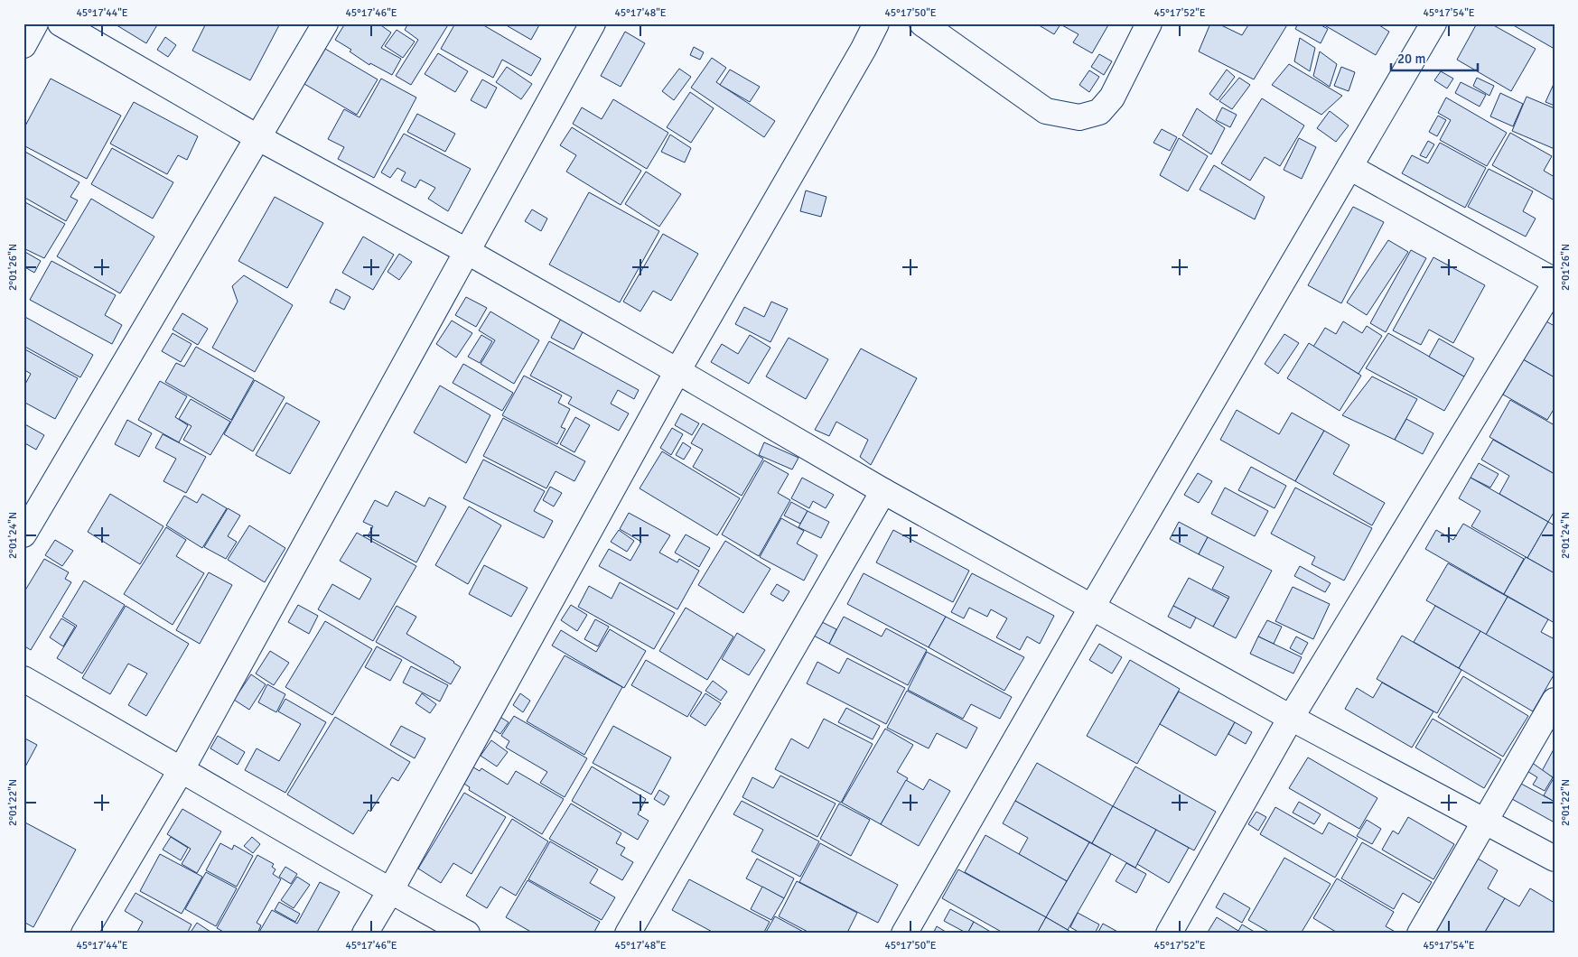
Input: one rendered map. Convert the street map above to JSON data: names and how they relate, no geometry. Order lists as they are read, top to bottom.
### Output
{
  "scale_bar": "20 m",
  "coordinates": [
    "45°17'44\"E",
    "45°17'46\"E",
    "45°17'48\"E",
    "45°17'50\"E",
    "45°17'52\"E",
    "45°17'54\"E",
    "2°01'26\"N",
    "2°01'24\"N",
    "2°01'22\"N"
  ]
}
